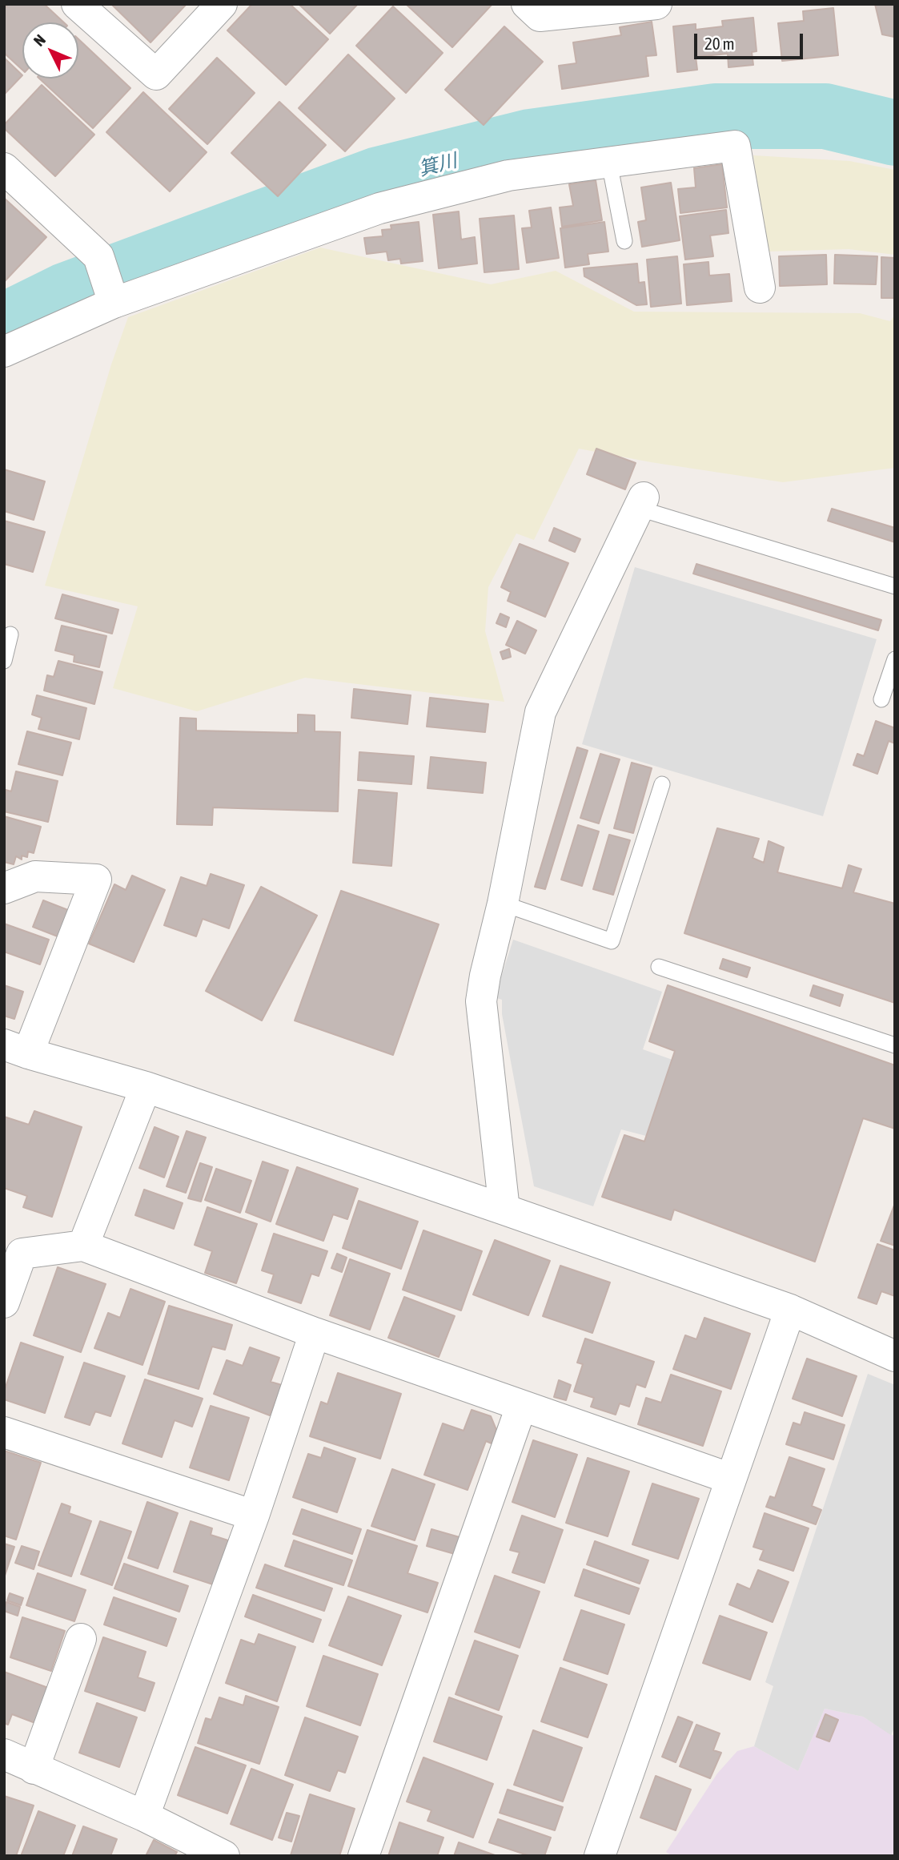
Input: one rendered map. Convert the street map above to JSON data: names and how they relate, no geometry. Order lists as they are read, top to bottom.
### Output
{
  "water": ["箕川"],
  "scale_bar": "20 m",
  "north": "top left"
}
